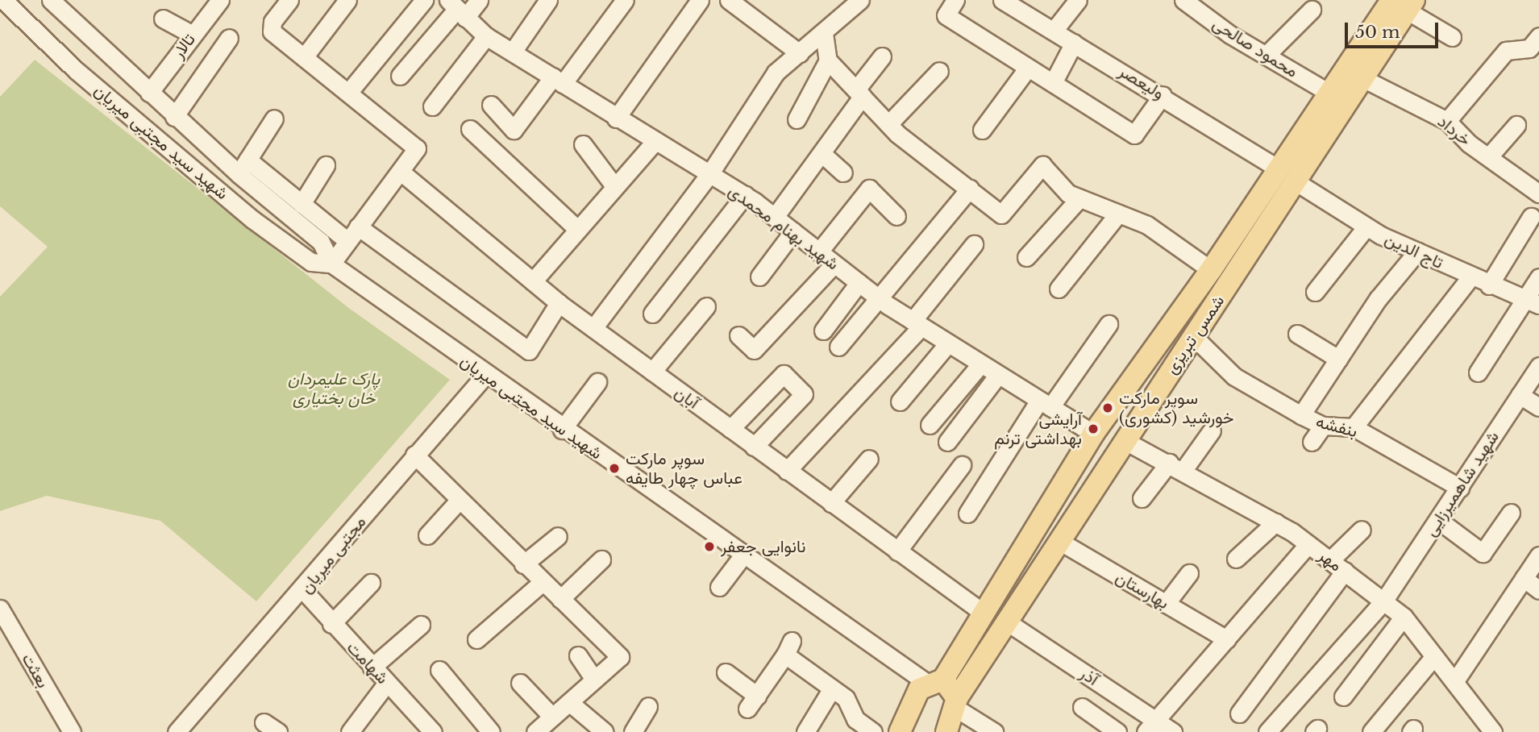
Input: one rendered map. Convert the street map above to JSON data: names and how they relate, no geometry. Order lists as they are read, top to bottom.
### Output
{
  "streets": {
    "main road": ["شمس تبریزی"],
    "street": [
      "تالار",
      "محمود صالحی",
      "ولیعصر",
      "خرداد",
      "شهید سید مجتبی میریان",
      "شهید بهنام محمدی",
      "تاج الدین",
      "آبان",
      "بنفشه",
      "شهید شاهمیرزایی",
      "مجتبی میریان",
      "مهر",
      "بهارستان",
      "شهامت",
      "بعثت",
      "آذر"
    ]
  },
  "crossings": [
    ["تالار", "شهید سید مجتبی میریان"],
    ["محمود صالحی", "شمس تبریزی"],
    ["ولیعصر", "شمس تبریزی"],
    ["خرداد", "شمس تبریزی"],
    ["شهید سید مجتبی میریان", "شمس تبریزی"],
    ["شهید سید مجتبی میریان", "مجتبی میریان"],
    ["شهید بهنام محمدی", "شمس تبریزی"],
    ["تاج الدین", "شمس تبریزی"],
    ["شمس تبریزی", "آبان"],
    ["شمس تبریزی", "بنفشه"],
    ["شمس تبریزی", "مهر"],
    ["شمس تبریزی", "بهارستان"],
    ["شمس تبریزی", "آذر"],
    ["بنفشه", "شهید شاهمیرزایی"],
    ["شهید شاهمیرزایی", "مهر"],
    ["مجتبی میریان", "شهامت"]
  ],
  "parks": ["پارک علیمردان خان بختیاری"],
  "places": [
    "سوپر مارکت خورشید (کشوری)",
    "آرایشی بهداشتی ترنم",
    "سوپر مارکت عباس چهار طایفه",
    "نانوایی جعفر"
  ],
  "scale_bar": "50 m"
}
